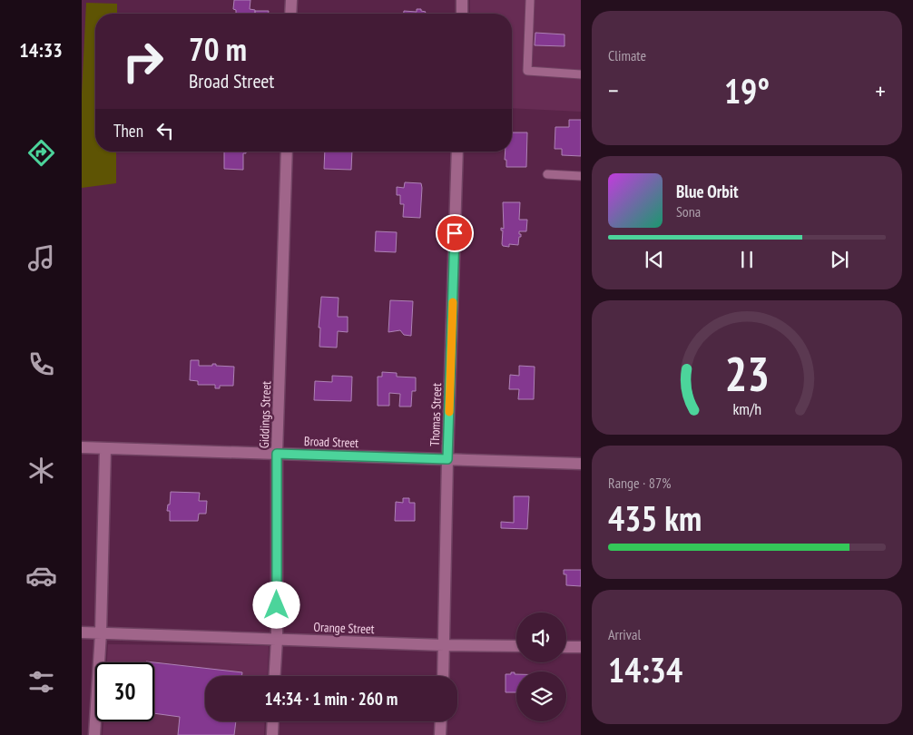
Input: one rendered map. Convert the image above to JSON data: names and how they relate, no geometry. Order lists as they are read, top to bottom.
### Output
{
  "streets": {
    "street": [
      "Giddings Street",
      "Thomas Street",
      "Broad Street",
      "Orange Street"
    ]
  },
  "crossings": [
    ["Giddings Street", "Broad Street"],
    ["Giddings Street", "Orange Street"],
    ["Thomas Street", "Broad Street"],
    ["Thomas Street", "Orange Street"]
  ],
  "page": {
    "tabs": "14:33",
    "tile": [
      "Climate",
      ["Range · 87%", "435 km"],
      ["Arrival", "14:34"]
    ],
    "turn": ["70 m", "Broad Street"],
    "heat": ["−", "19°", "+"],
    "then": "Then",
    "song": ["Blue Orbit", "Sona"],
    "limit": "30",
    "trip": "14:34 · 1 min · 260 m",
    "gauge": ["23", "km/h"]
  }
}
